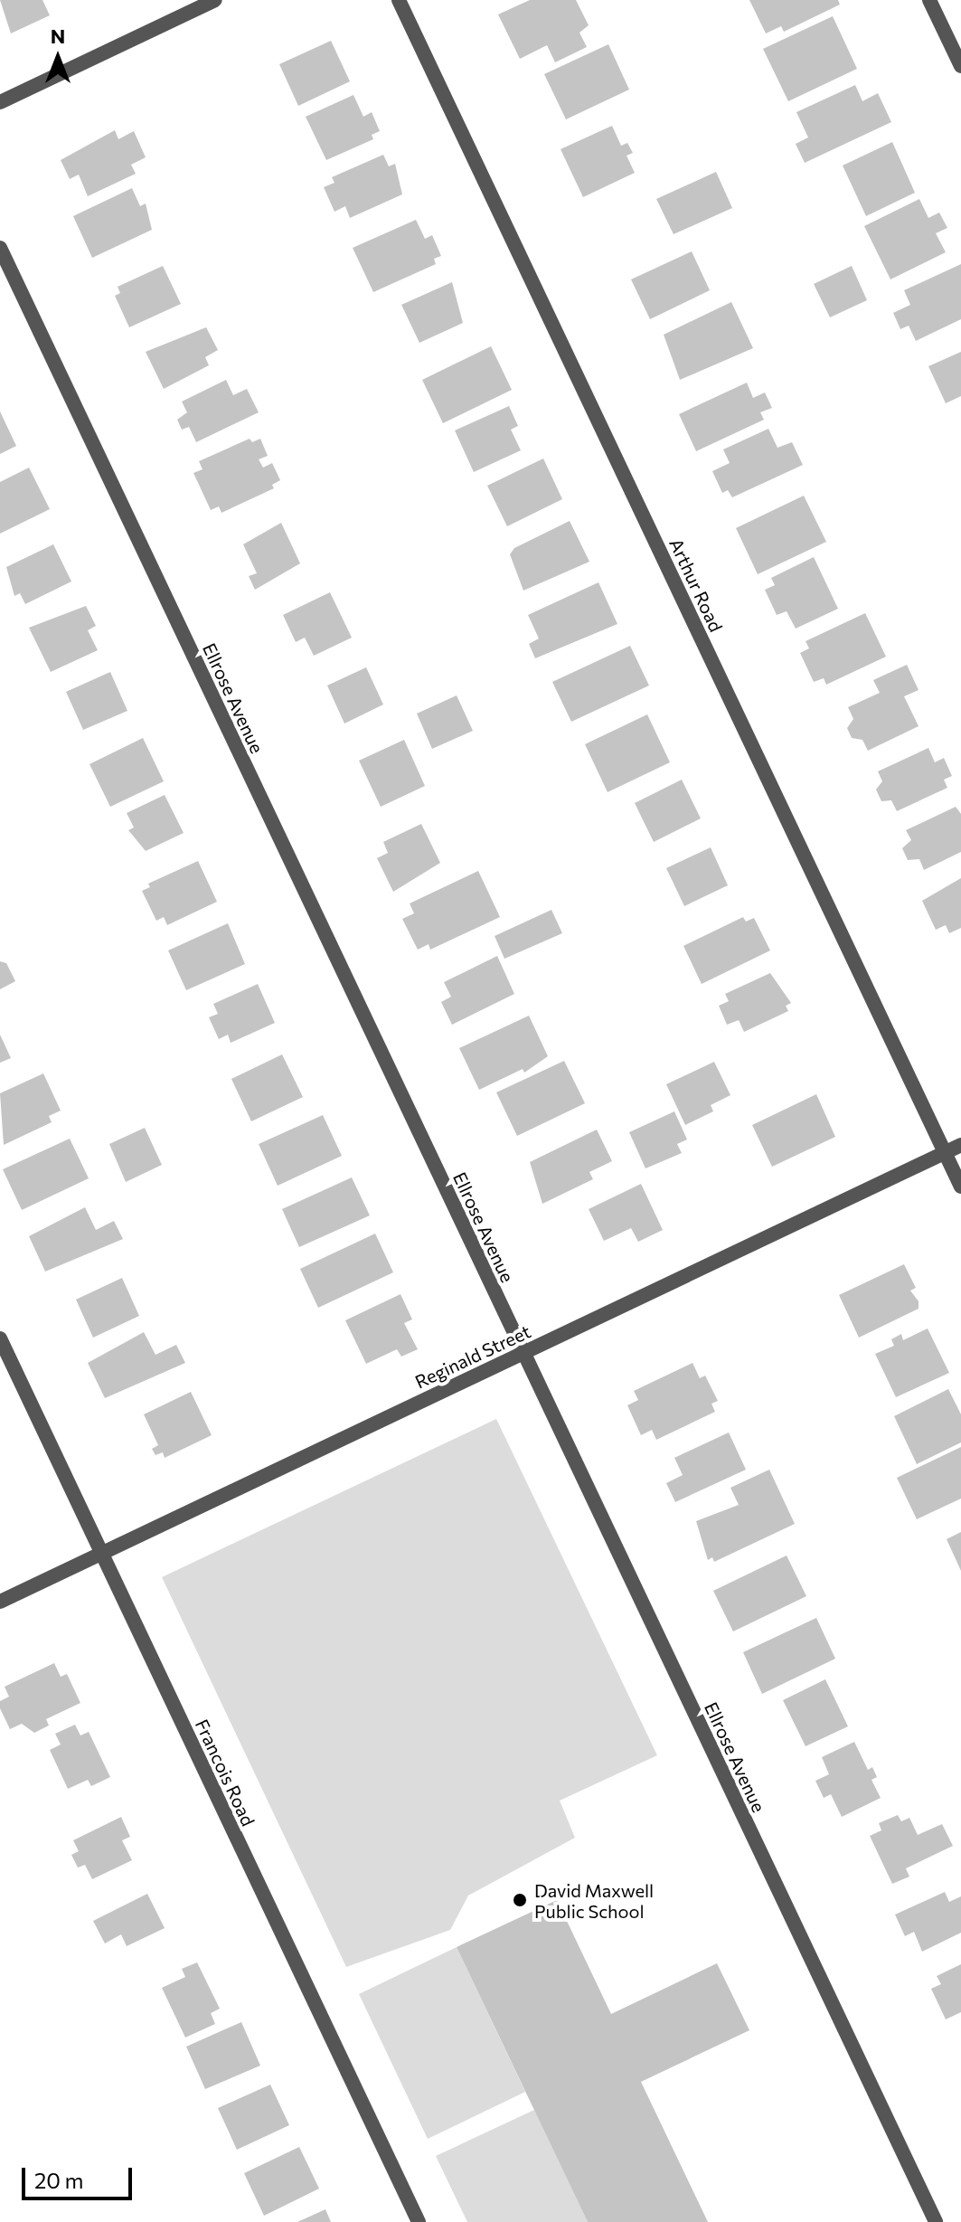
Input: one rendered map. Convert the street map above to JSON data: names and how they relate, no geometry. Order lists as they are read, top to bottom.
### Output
{
  "streets": {
    "street": [
      "Arthur Road",
      "Ellrose Avenue",
      "Reginald Street",
      "Francois Road"
    ]
  },
  "crossings": [
    ["Arthur Road", "Reginald Street"],
    ["Ellrose Avenue", "Reginald Street"],
    ["Reginald Street", "Francois Road"]
  ],
  "places": ["David Maxwell Public School"],
  "scale_bar": "20 m",
  "north": "top"
}
